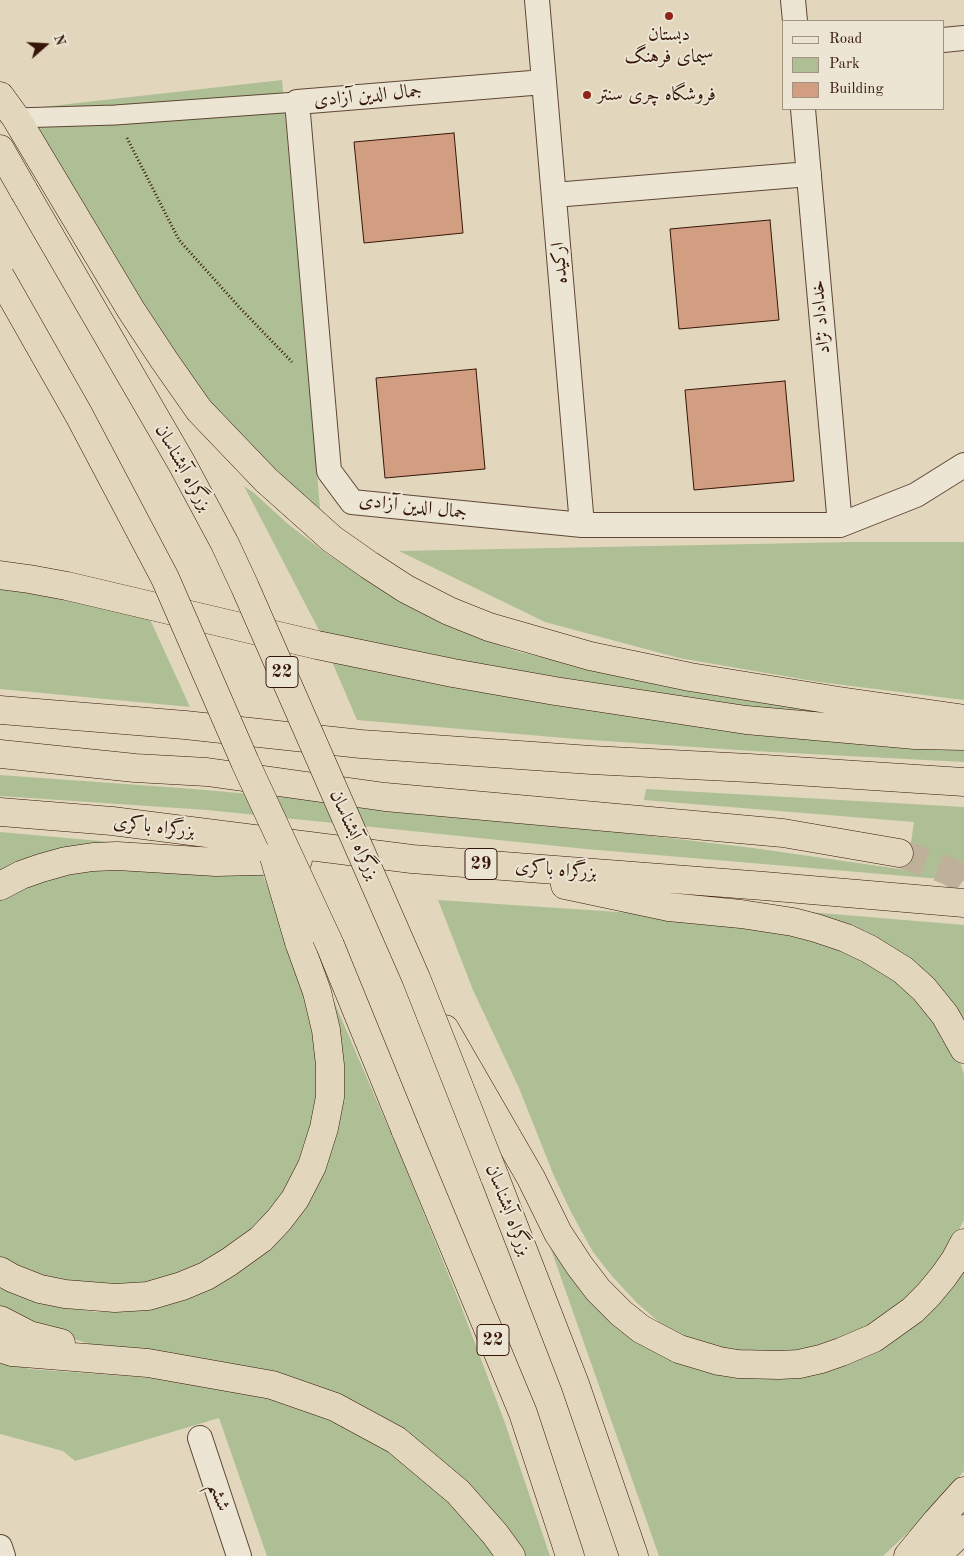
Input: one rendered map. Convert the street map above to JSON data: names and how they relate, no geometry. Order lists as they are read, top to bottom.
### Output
{
  "streets": {
    "highway": [
      "بزرگراه آبشناسان",
      "22",
      "بزرگراه باکری",
      "29"
    ],
    "street": [
      "جمال الدین آزادی",
      "ارکیده",
      "خداداد نژاد",
      "ششم"
    ]
  },
  "crossings": [
    ["جمال الدین آزادی", "ارکیده"],
    ["جمال الدین آزادی", "خداداد نژاد"]
  ],
  "places": ["دبستان سیمای فرهنگ", "فروشگاه چری سنتر"],
  "legend": ["Road", "Park", "Building"],
  "north": "right"
}
